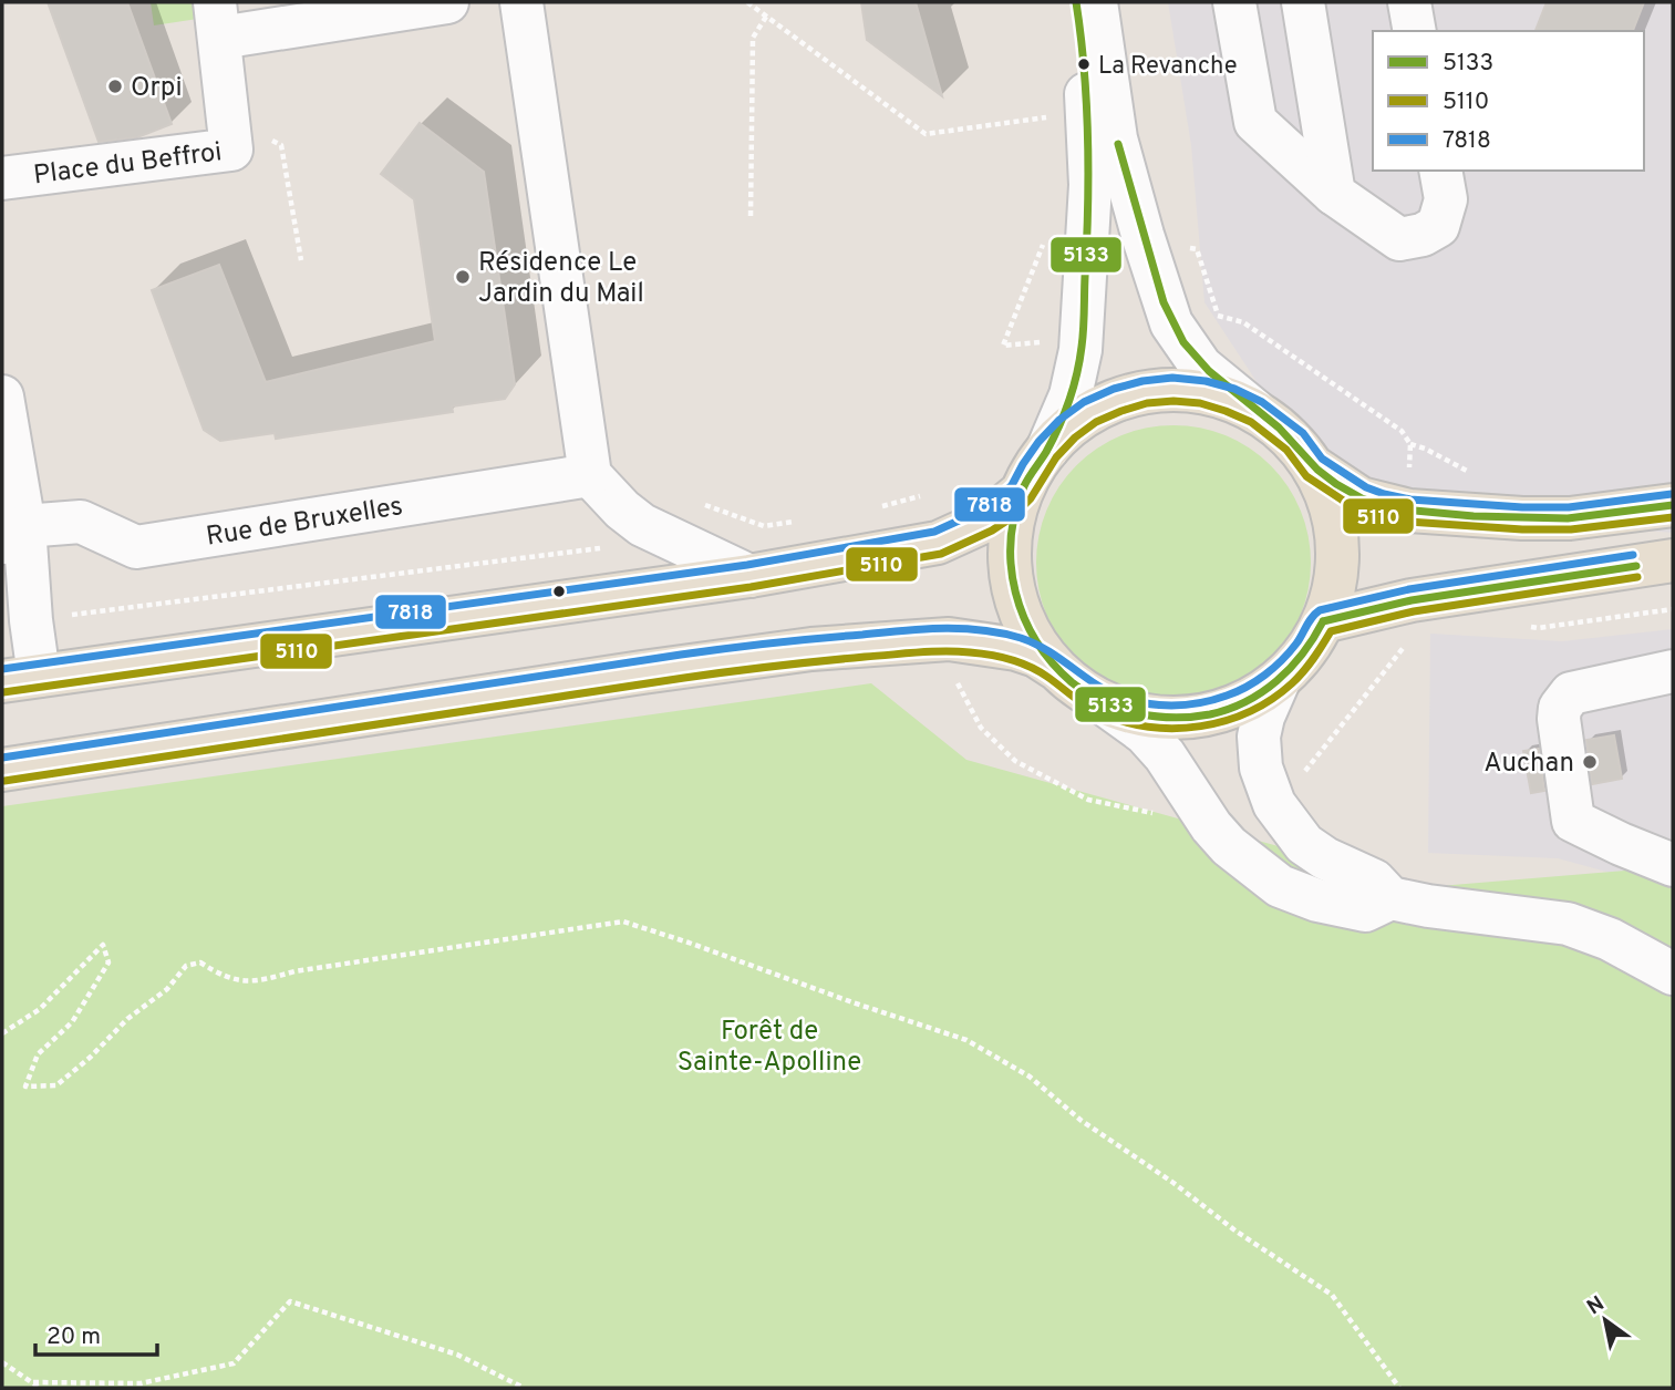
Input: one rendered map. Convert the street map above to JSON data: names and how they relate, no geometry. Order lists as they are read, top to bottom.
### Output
{
  "streets": {
    "street": ["Place du Beffroi", "Rue de Bruxelles"]
  },
  "parks": ["Forêt de Sainte-Apolline"],
  "places": [
    "La Revanche",
    "Orpi",
    "Résidence Le Jardin du Mail",
    "Auchan"
  ],
  "lines": ["transit line 5133", "transit line 7818", "transit line 5110"],
  "legend": ["5133", "5110", "7818"],
  "scale_bar": "20 m",
  "north": "top left"
}
